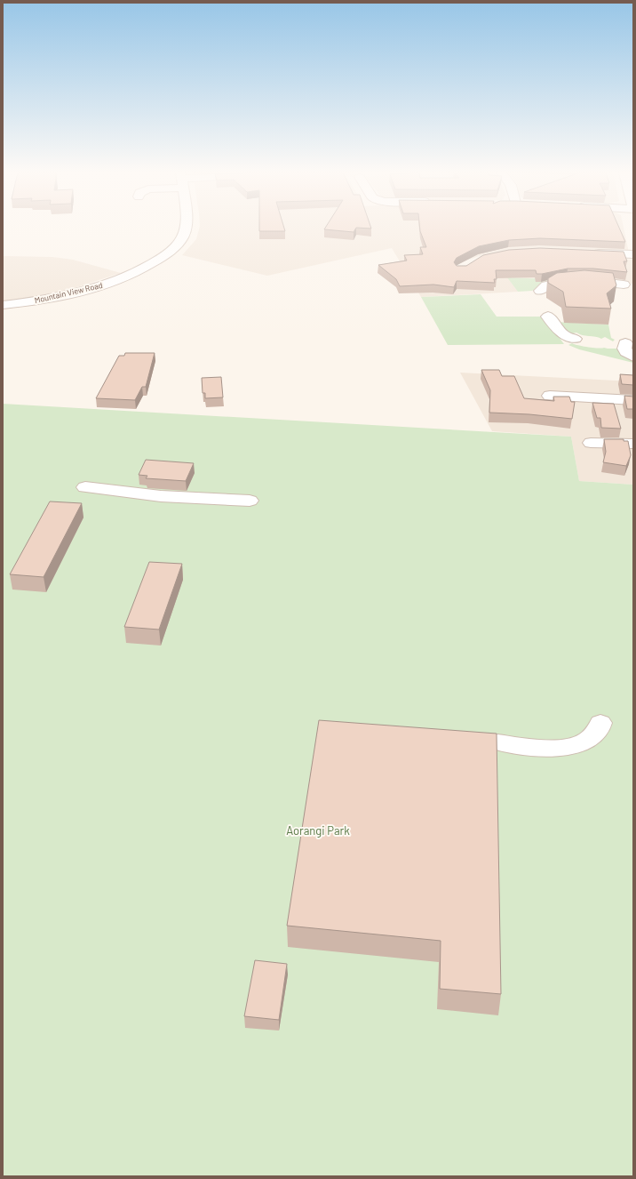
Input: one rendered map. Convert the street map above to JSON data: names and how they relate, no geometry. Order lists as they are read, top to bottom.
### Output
{
  "streets": {
    "street": ["Mountain View Road"]
  },
  "parks": ["Aorangi Park"]
}
